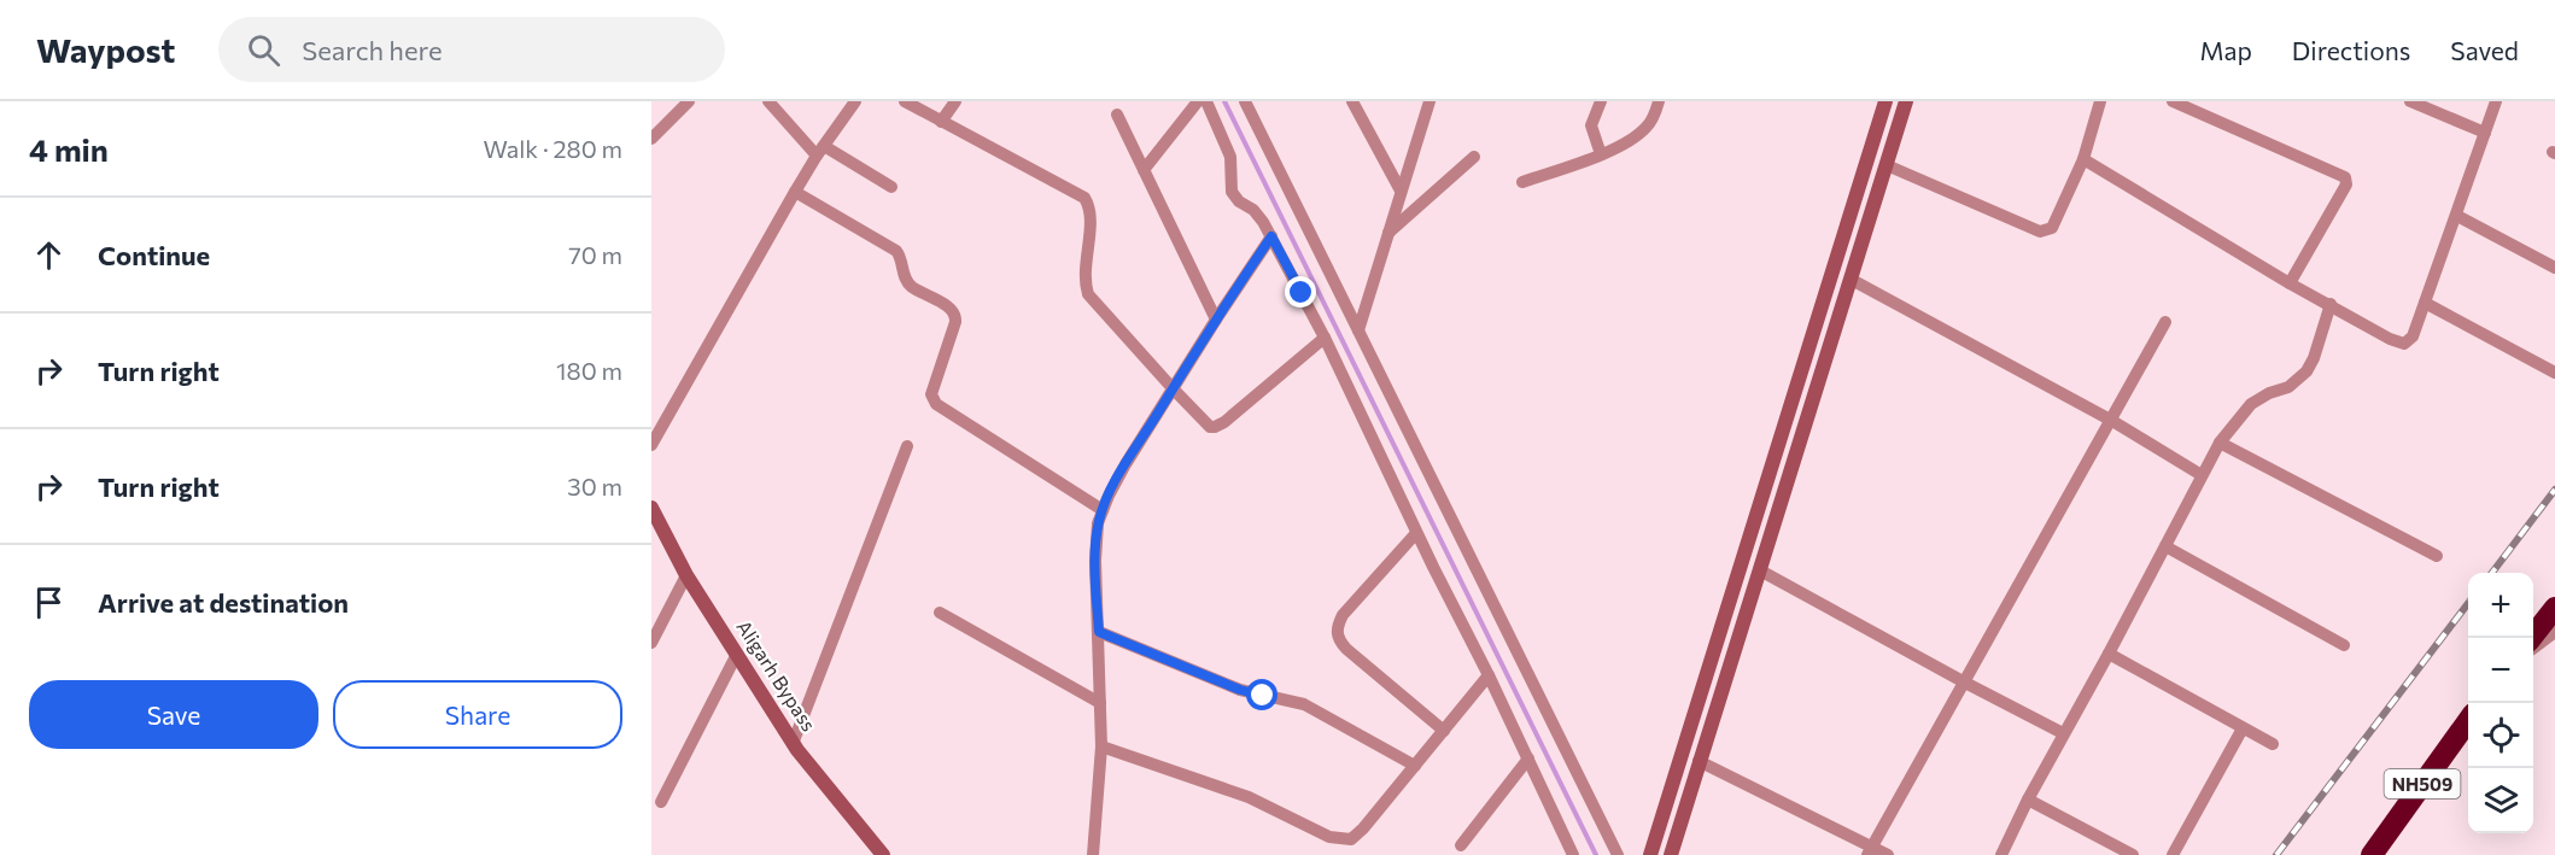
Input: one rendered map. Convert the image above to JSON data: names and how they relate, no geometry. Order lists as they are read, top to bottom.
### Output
{
  "streets": {
    "highway": ["NH509"],
    "main road": ["Aligarh Bypass"]
  },
  "page": {
    "header": "Waypost",
    "search": "Search here",
    "nav": ["Map", "Directions", "Saved"],
    "heading": ["4 min", "Walk · 280 m"],
    "list": [
      ["Continue", "70 m"],
      ["Turn right", "180 m"],
      ["Turn right", "30 m"],
      "Arrive at destination"
    ],
    "map_buttons": ["+", "−"],
    "buttons": ["Save", "Share"]
  }
}
